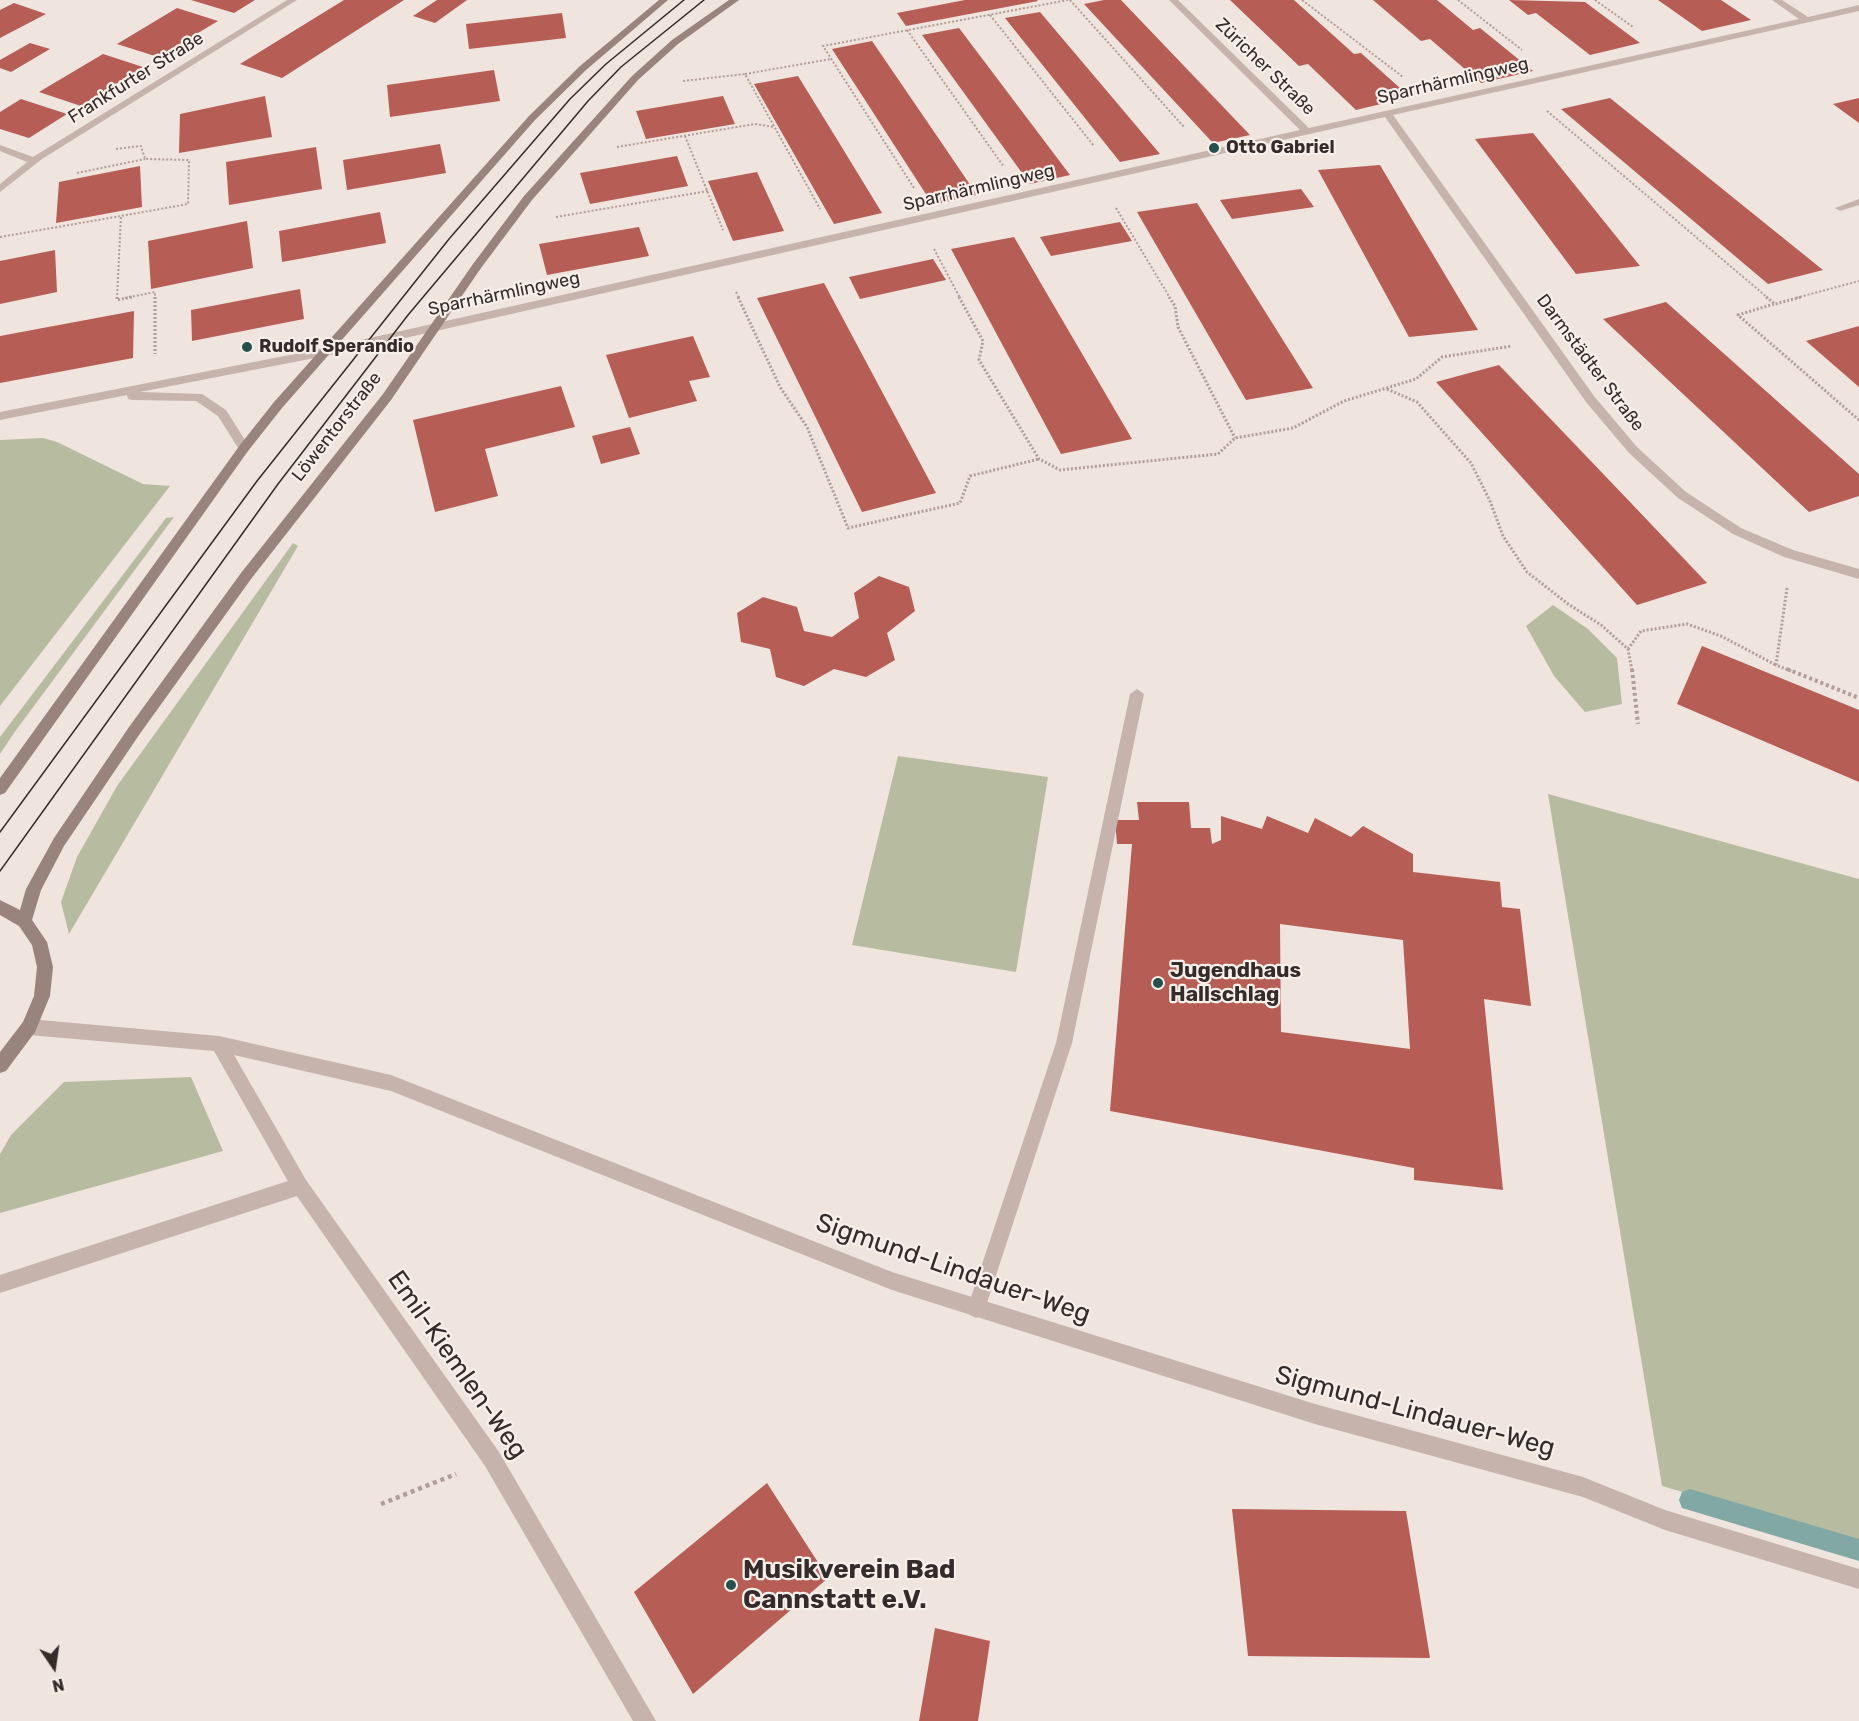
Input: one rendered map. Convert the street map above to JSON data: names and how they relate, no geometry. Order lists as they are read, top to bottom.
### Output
{
  "streets": {
    "main road": ["Löwentorstraße"],
    "street": [
      "Züricher Straße",
      "Frankfurter Straße",
      "Sparrhärmlingweg",
      "Darmstädter Straße",
      "Sigmund-Lindauer-Weg",
      "Emil-Kiemlen-Weg"
    ]
  },
  "crossings": [
    ["Züricher Straße", "Sparrhärmlingweg"],
    ["Sparrhärmlingweg", "Darmstädter Straße"],
    ["Sparrhärmlingweg", "Löwentorstraße"],
    ["Sigmund-Lindauer-Weg", "Emil-Kiemlen-Weg"]
  ],
  "places": [
    "Otto Gabriel",
    "Rudolf Sperandio",
    "Jugendhaus Hallschlag",
    "Musikverein Bad Cannstatt e.V."
  ],
  "north": "bottom"
}
